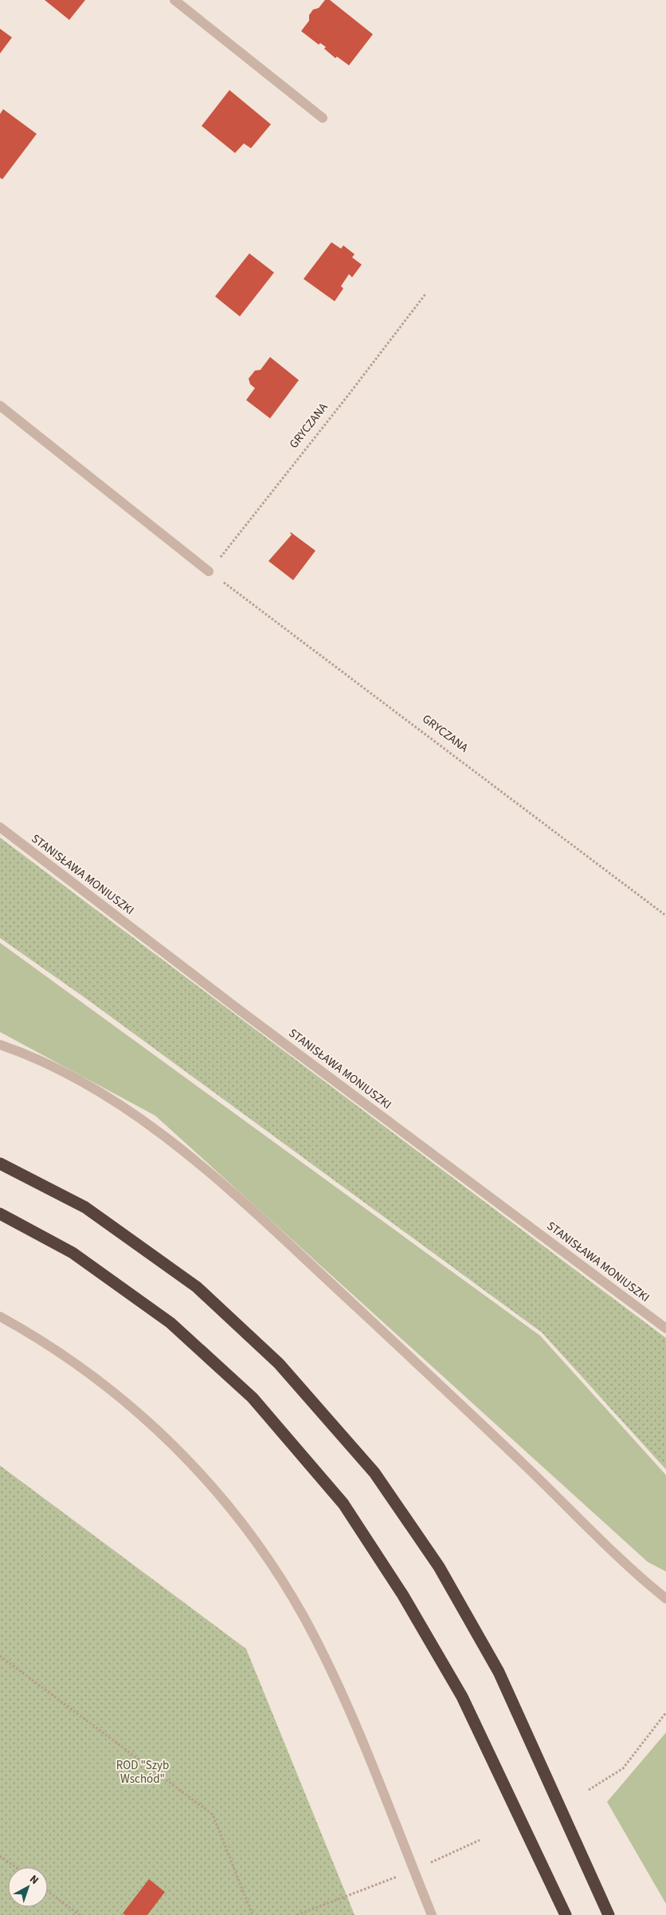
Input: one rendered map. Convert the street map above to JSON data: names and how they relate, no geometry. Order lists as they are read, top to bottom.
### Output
{
  "streets": {
    "street": ["STANISŁAWA MONIUSZKI"],
    "path": ["GRYCZANA"]
  },
  "parks": ["ROD \"Szyb Wschód\""],
  "north": "top right"
}
